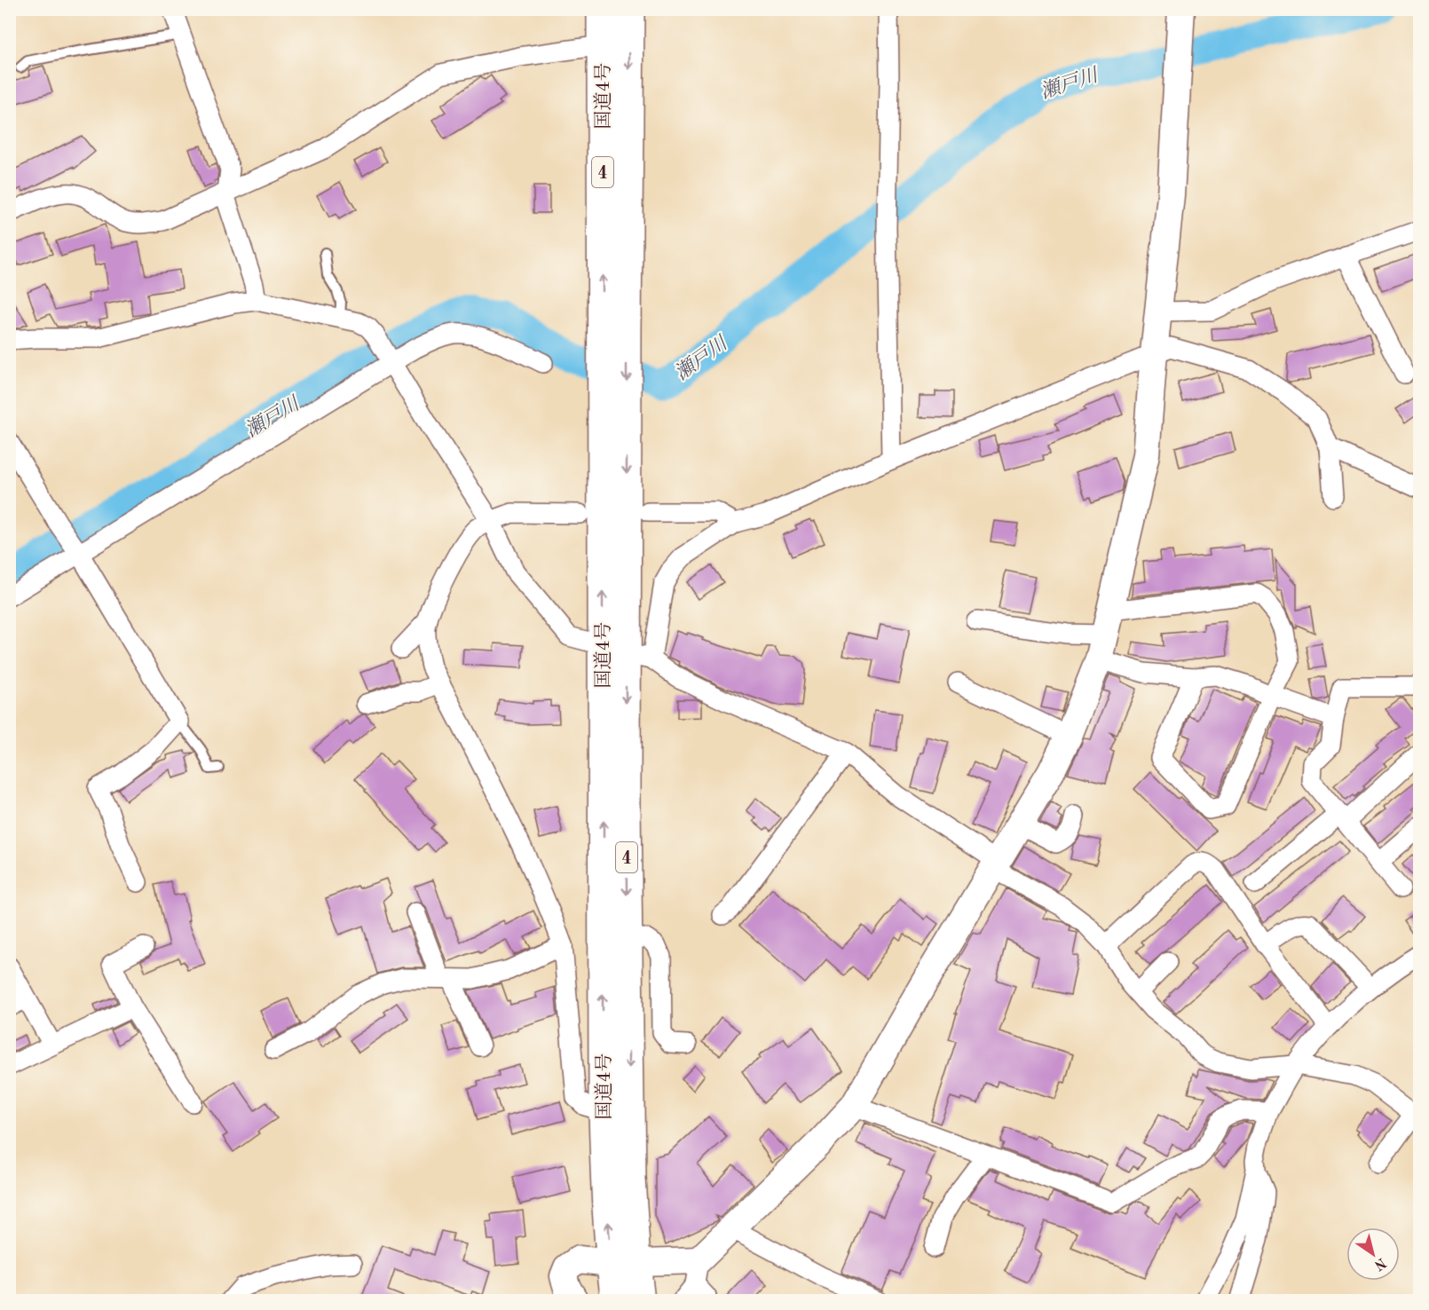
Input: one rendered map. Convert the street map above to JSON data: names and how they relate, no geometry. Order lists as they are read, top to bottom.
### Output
{
  "streets": {
    "highway": ["国道4号", "4"]
  },
  "water": ["瀬戸川"],
  "north": "bottom right"
}
